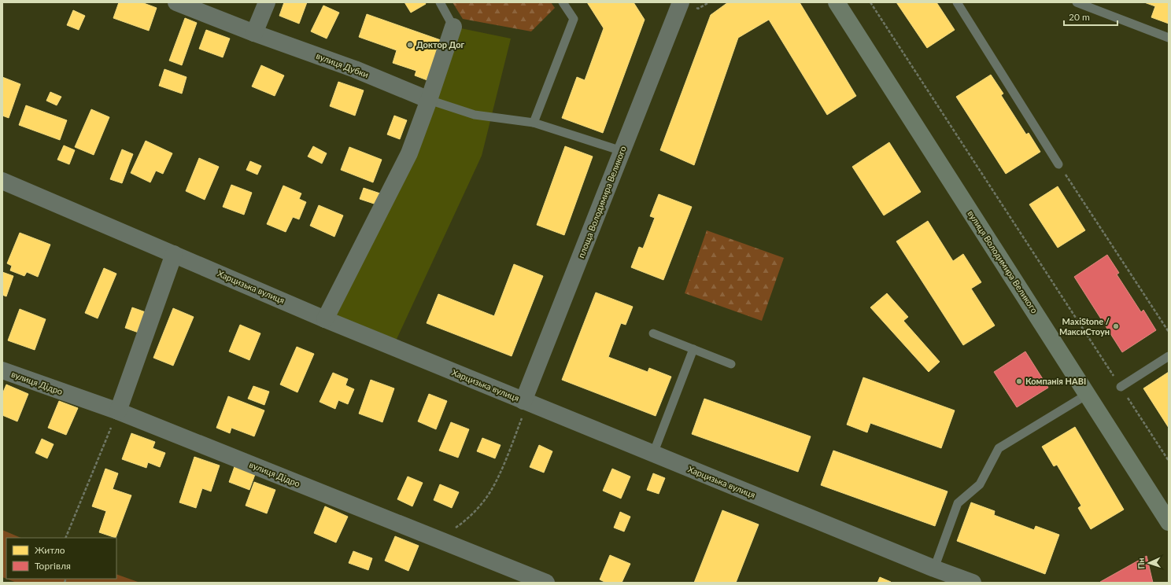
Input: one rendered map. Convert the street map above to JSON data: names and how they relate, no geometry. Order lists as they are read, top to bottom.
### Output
{
  "streets": {
    "main road": ["вулиця Володимира Великого"],
    "street": [
      "вулиця Дубки",
      "площа Володимира Великого",
      "Харцизька вулиця",
      "вулиця Дідро"
    ]
  },
  "crossings": [
    ["площа Володимира Великого", "Харцизька вулиця"]
  ],
  "places": ["Доктор Дог", "MaxiStone / МаксиСтоун", "Компанія НАВІ"],
  "legend": ["Житло", "Торгівля"],
  "scale_bar": "20 m",
  "north": "left"
}
